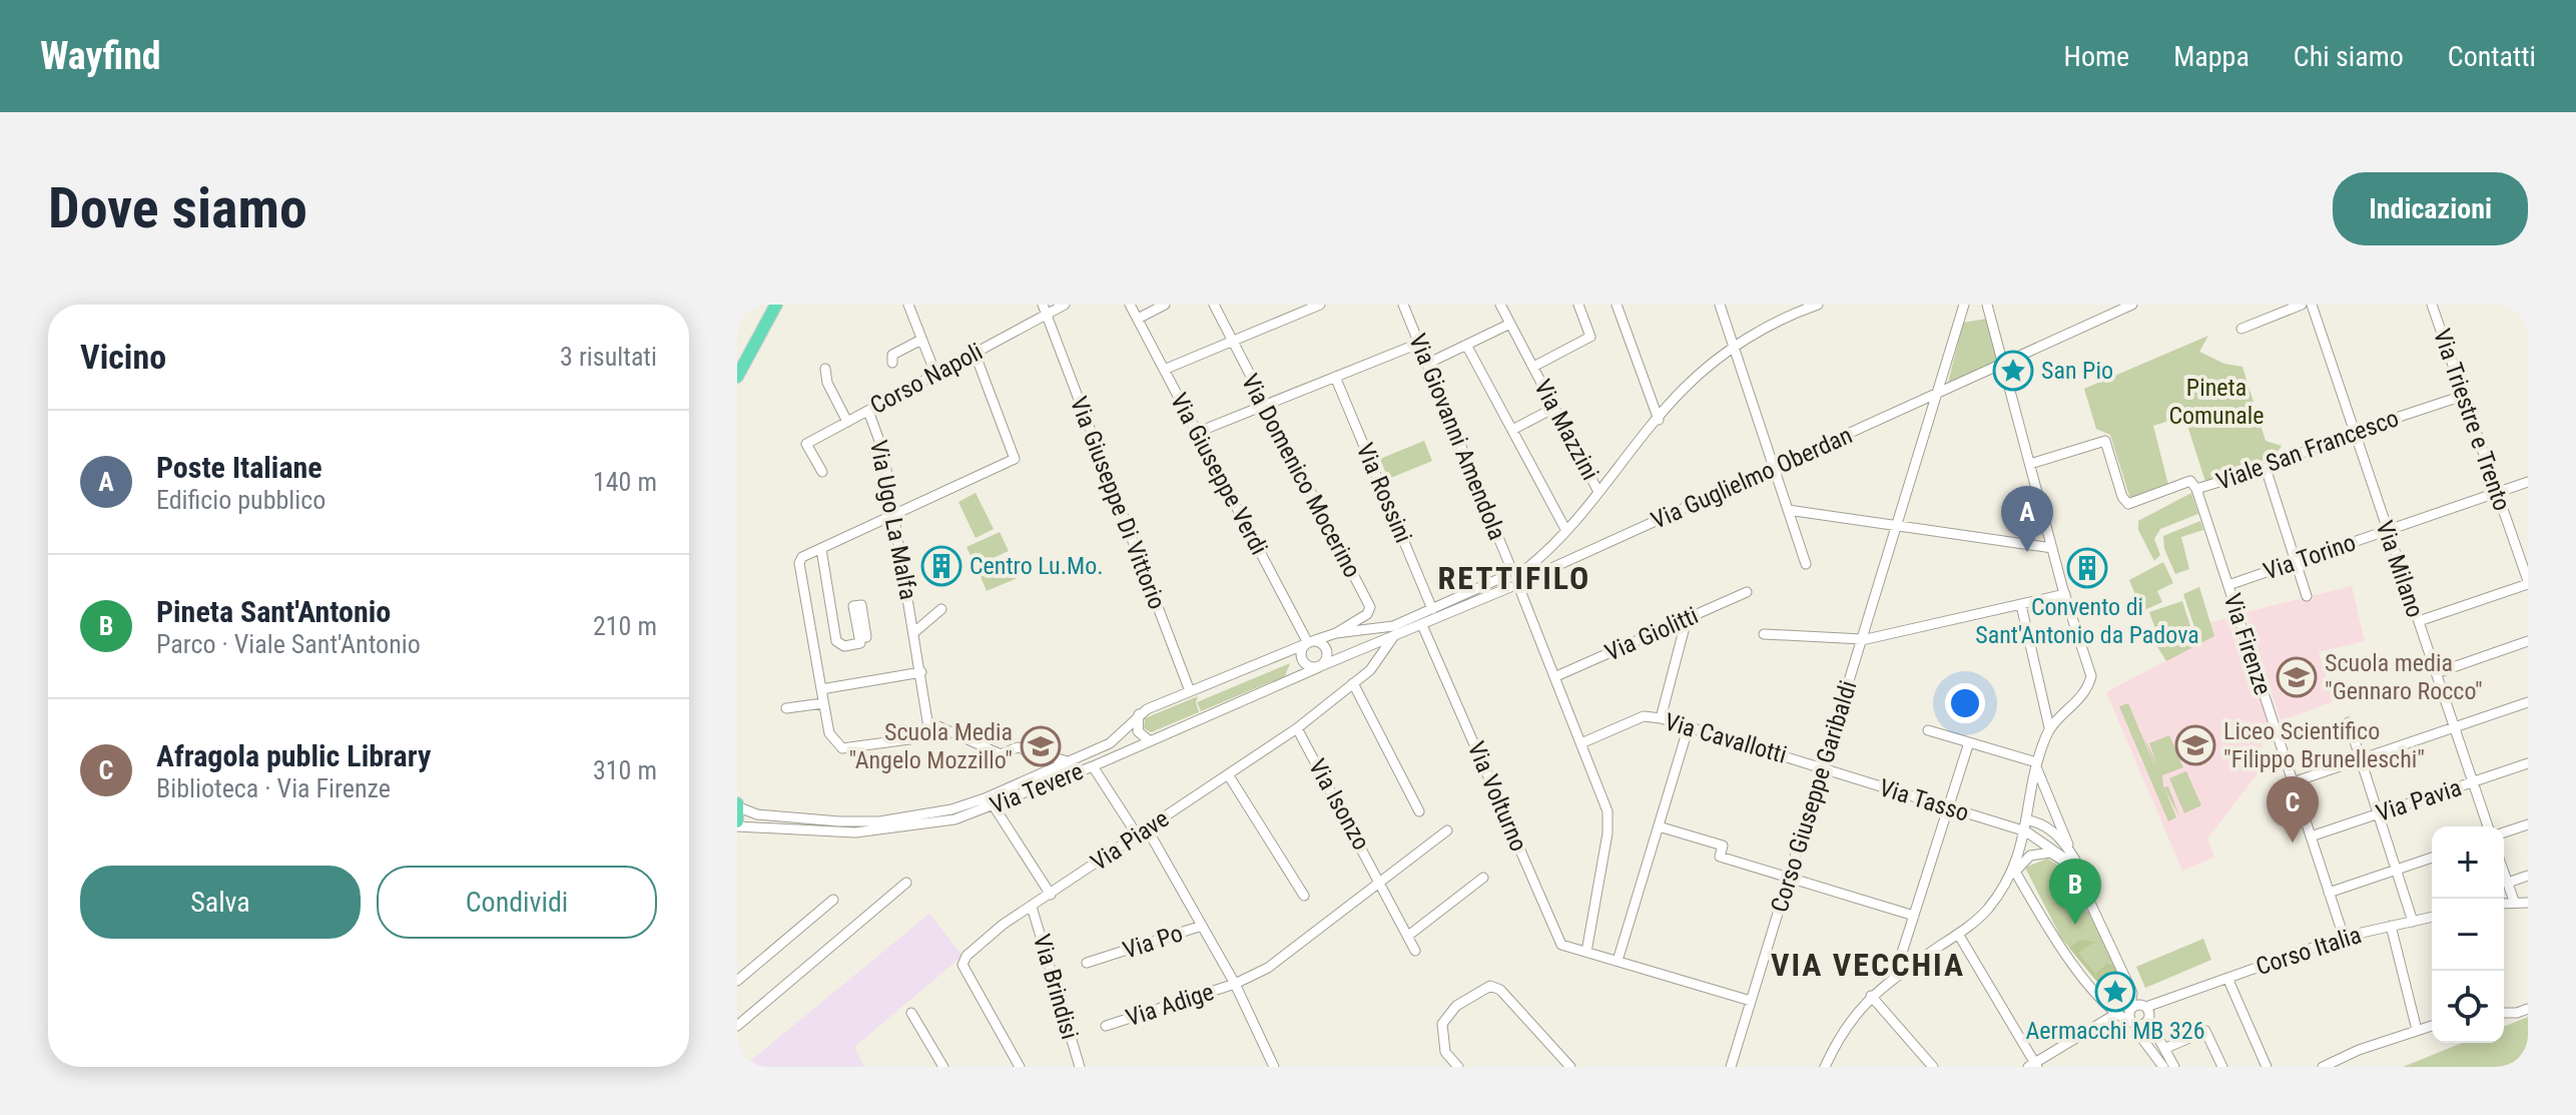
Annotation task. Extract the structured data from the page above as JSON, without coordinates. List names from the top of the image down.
{
  "streets": {
    "street": [
      "Corso Napoli",
      "Via Triestre e Trento",
      "Via Mazzini",
      "Via Giovanni Amendola",
      "Viale San Francesco",
      "Via Giuseppe Verdi",
      "Via Domenico Mocerino",
      "Via Guglielmo Oberdan",
      "Via Rossini",
      "Via Giuseppe Di Vittorio",
      "Via Ugo La Malfa",
      "Via Torino",
      "Via Milano",
      "Via Giolitti",
      "Via Firenze",
      "Via Cavallotti",
      "Via Tevere",
      "Via Volturno",
      "Corso Giuseppe Garibaldi",
      "Via Tasso",
      "Via Pavia",
      "Via Isonzo",
      "Via Piave",
      "Via Po",
      "Corso Italia",
      "Via Brindisi",
      "Via Adige"
    ]
  },
  "crossings": [
    ["Corso Napoli", "Via Giuseppe Di Vittorio"],
    ["Corso Napoli", "Via Ugo La Malfa"],
    ["Via Triestre e Trento", "Viale San Francesco"],
    ["Via Triestre e Trento", "Via Torino"],
    ["Via Giovanni Amendola", "Via Guglielmo Oberdan"],
    ["Via Giovanni Amendola", "Via Tevere"],
    ["Viale San Francesco", "Via Milano"],
    ["Viale San Francesco", "Via Firenze"],
    ["Via Guglielmo Oberdan", "Via Tevere"],
    ["Via Guglielmo Oberdan", "Corso Giuseppe Garibaldi"],
    ["Via Torino", "Via Milano"],
    ["Via Torino", "Via Firenze"],
    ["Via Milano", "Via Pavia"],
    ["Via Firenze", "Via Pavia"],
    ["Via Firenze", "Corso Italia"],
    ["Via Cavallotti", "Corso Giuseppe Garibaldi"],
    ["Via Cavallotti", "Via Tasso"],
    ["Via Tevere", "Via Volturno"],
    ["Via Tevere", "Via Piave"],
    ["Corso Giuseppe Garibaldi", "Via Tasso"],
    ["Via Isonzo", "Via Piave"],
    ["Via Isonzo", "Via Po"],
    ["Via Isonzo", "Via Adige"],
    ["Via Piave", "Via Brindisi"],
    ["Via Po", "Via Adige"]
  ],
  "districts": ["RETTIFILO", "VIA VECCHIA"],
  "parks": ["Pineta Comunale"],
  "places": {
    "place": ["San Pio", "Aermacchi MB 326"],
    "building": ["Centro Lu.Mo.", "Convento di Sant'Antonio da Padova"],
    "school or university": ["Scuola media \"Gennaro Rocco\"", "Liceo Scientifico \"Filippo Brunelleschi\"", "Scuola Media \"Angelo Mozzillo\""]
  },
  "page": {
    "header": "Wayfind",
    "nav": [
      "Home",
      "Mappa",
      "Chi siamo",
      "Contatti"
    ],
    "buttons": [
      "Indicazioni",
      ["Salva", "Condividi"]
    ],
    "title": "Dove siamo",
    "heading": ["Vicino", "3 risultati"],
    "list": [
      {
        "mark": "A",
        "name": "Poste Italiane",
        "note": "Edificio pubblico",
        "value": "140 m"
      },
      {
        "mark": "B",
        "name": "Pineta Sant'Antonio",
        "note": "Parco · Viale Sant'Antonio",
        "value": "210 m"
      },
      {
        "mark": "C",
        "name": "Afragola public Library",
        "note": "Biblioteca · Via Firenze",
        "value": "310 m"
      }
    ],
    "pins": ["A", "C", "B"],
    "map_buttons": ["+", "−"]
  }
}
